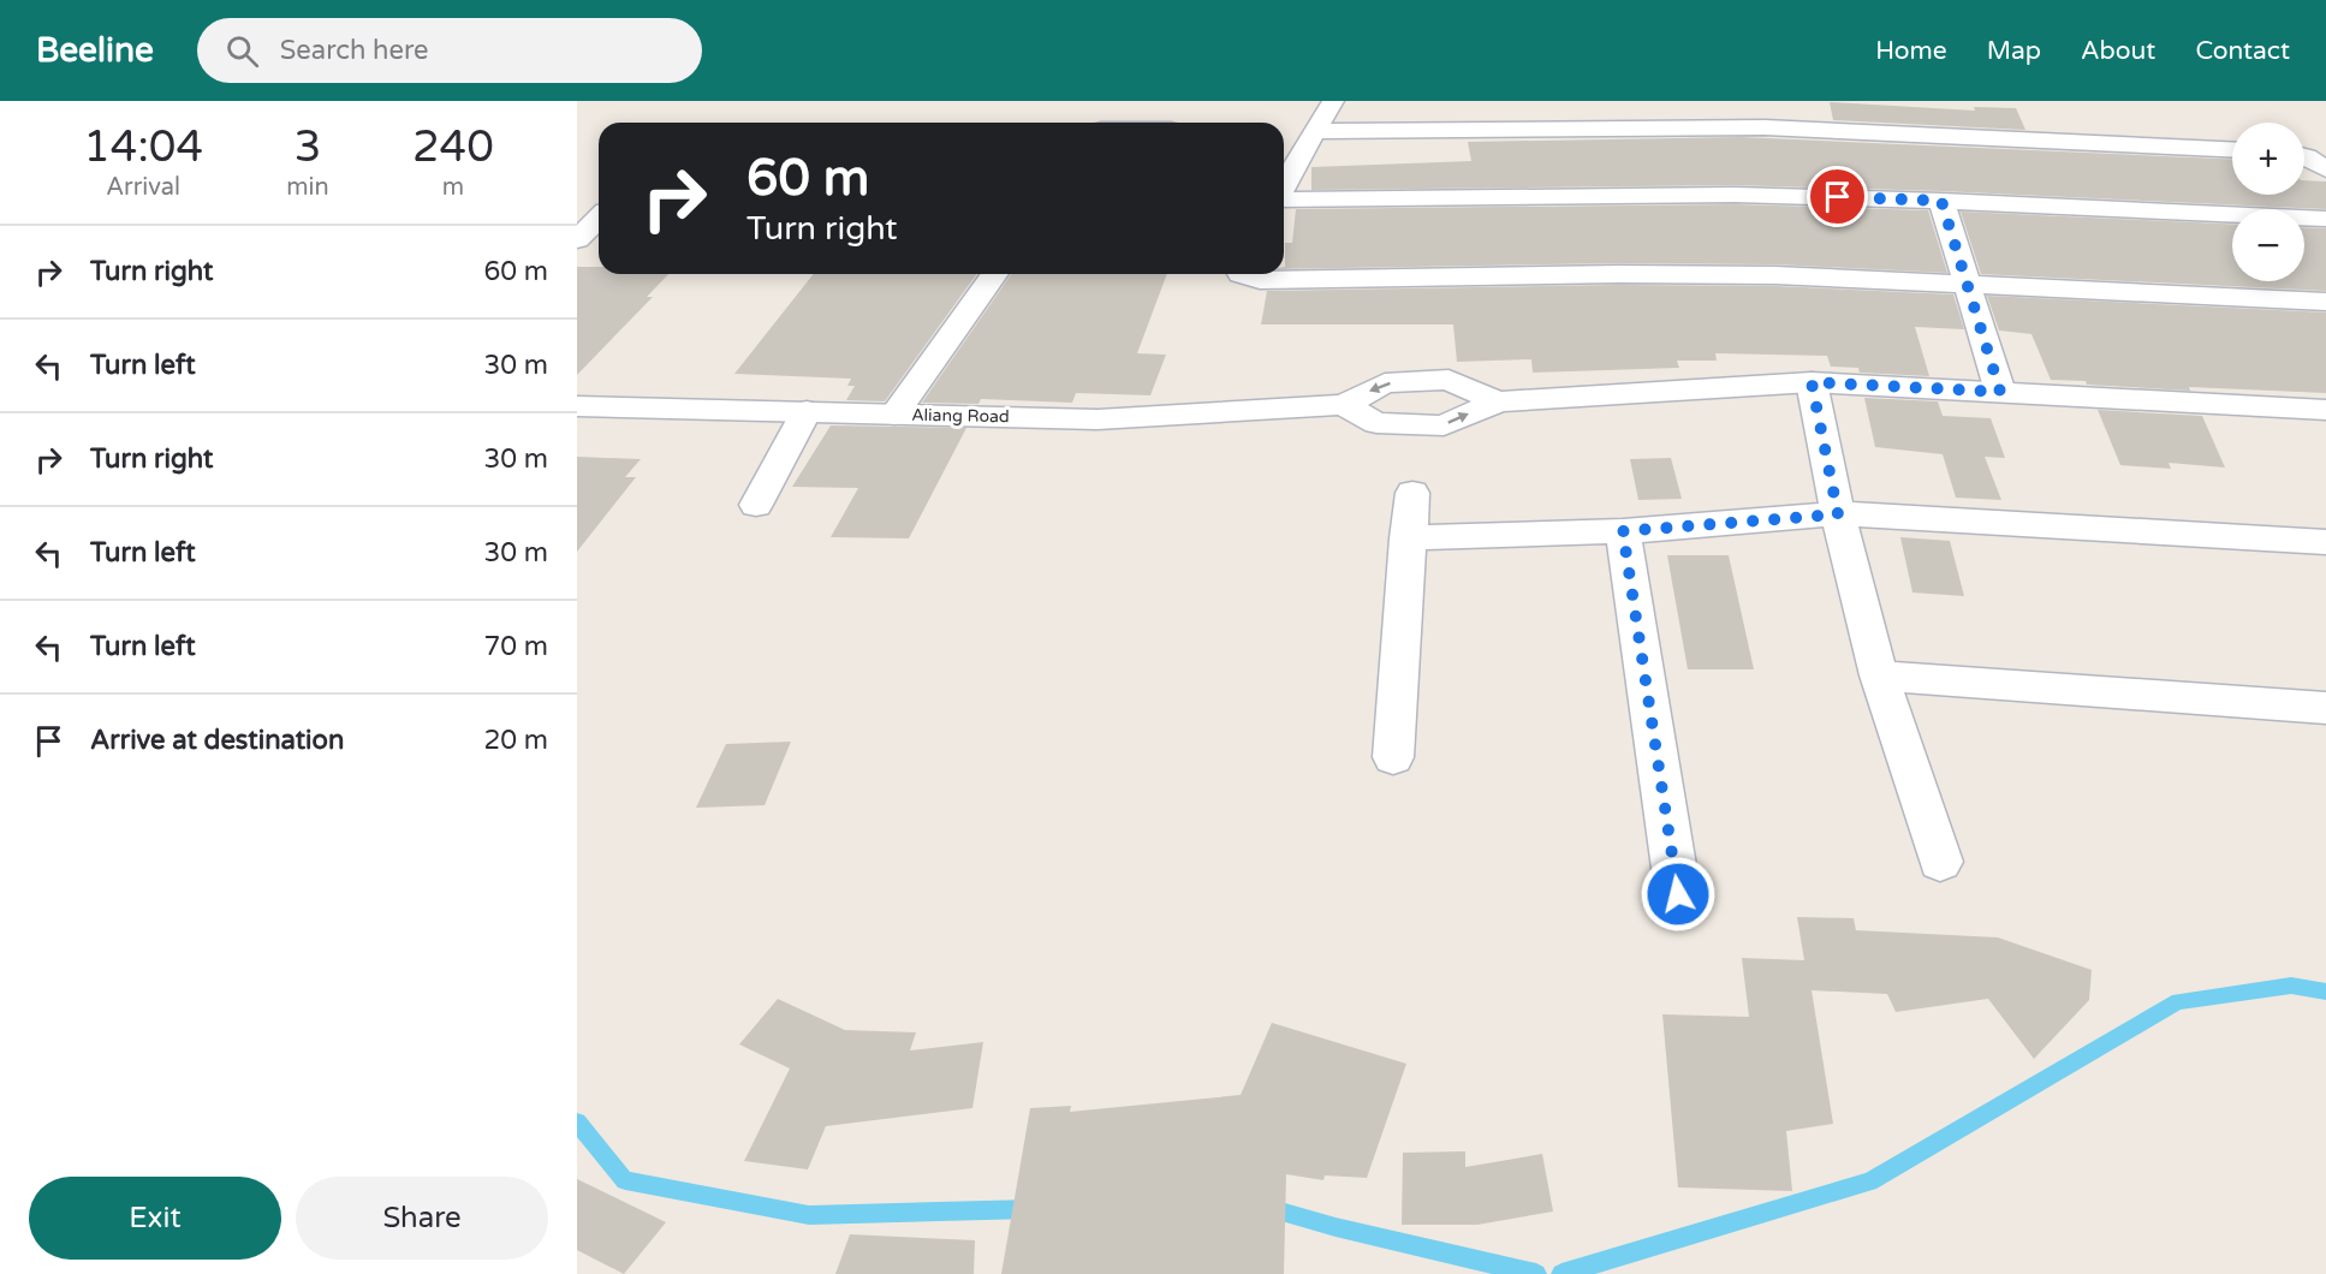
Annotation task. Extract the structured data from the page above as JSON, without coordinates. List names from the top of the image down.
{
  "streets": {
    "street": ["Aliang Road"]
  },
  "page": {
    "header": "Beeline",
    "search": "Search here",
    "nav": [
      "Home",
      "Map",
      "About",
      "Contact"
    ],
    "eta": [
      "14:04",
      "Arrival",
      "3",
      "min",
      "240",
      "m"
    ],
    "map_buttons": ["+", "−"],
    "turn": ["60 m", "Turn right"],
    "list": [
      {
        "name": "Turn right",
        "value": "60 m"
      },
      {
        "name": "Turn left",
        "value": "30 m"
      },
      {
        "name": "Turn right",
        "value": "30 m"
      },
      {
        "name": "Turn left",
        "value": "30 m"
      },
      {
        "name": "Turn left",
        "value": "70 m"
      },
      {
        "name": "Arrive at destination",
        "value": "20 m"
      }
    ],
    "buttons": ["Exit", "Share"]
  }
}
